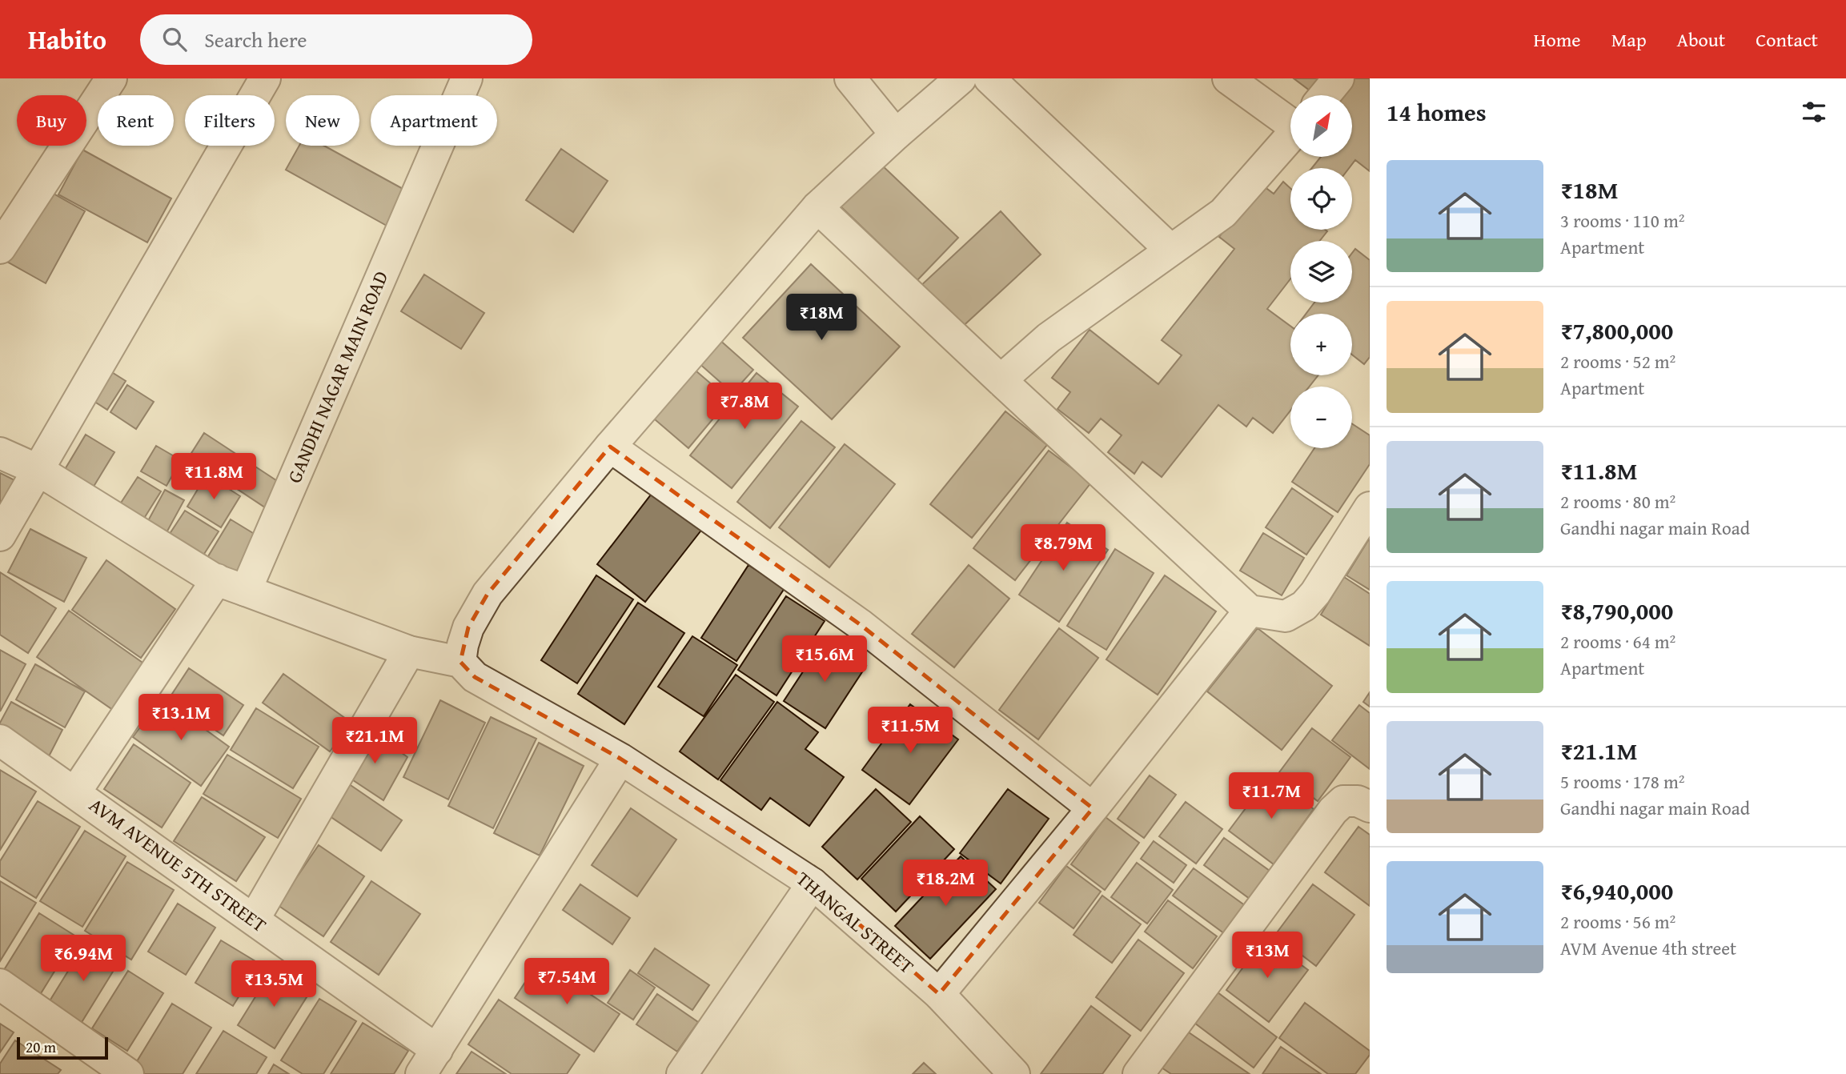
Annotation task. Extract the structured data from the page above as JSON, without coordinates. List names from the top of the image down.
{
  "streets": {
    "street": ["GANDHI NAGAR MAIN ROAD", "AVM AVENUE 5TH STREET", "THANGAL STREET"]
  },
  "scale_bar": "20 m",
  "north": "top right",
  "page": {
    "header": "Habito",
    "search": "Search here",
    "nav": [
      "Home",
      "Map",
      "About",
      "Contact"
    ],
    "heading": "14 homes",
    "map_buttons": ["+", "−"],
    "chip": [
      "Buy",
      "Rent",
      "Filters",
      "New",
      "Apartment"
    ],
    "list": [
      {
        "name": "₹18M",
        "note": "3 rooms · 110 m² · Apartment"
      },
      {
        "name": "₹7,800,000",
        "note": "2 rooms · 52 m² · Apartment"
      },
      {
        "name": "₹11.8M",
        "note": "2 rooms · 80 m² · Gandhi nagar main Road"
      },
      {
        "name": "₹8,790,000",
        "note": "2 rooms · 64 m² · Apartment"
      },
      {
        "name": "₹21.1M",
        "note": "5 rooms · 178 m² · Gandhi nagar main Road"
      },
      {
        "name": "₹6,940,000",
        "note": "2 rooms · 56 m² · AVM Avenue 4th street"
      }
    ],
    "price": [
      "₹18M",
      "₹7.8M",
      "₹11.8M",
      "₹8.79M",
      "₹15.6M",
      "₹13.1M",
      "₹11.5M",
      "₹21.1M",
      "₹11.7M",
      "₹18.2M",
      "₹13M",
      "₹6.94M",
      "₹7.54M",
      "₹13.5M"
    ],
    "scale": "20 m"
  }
}
